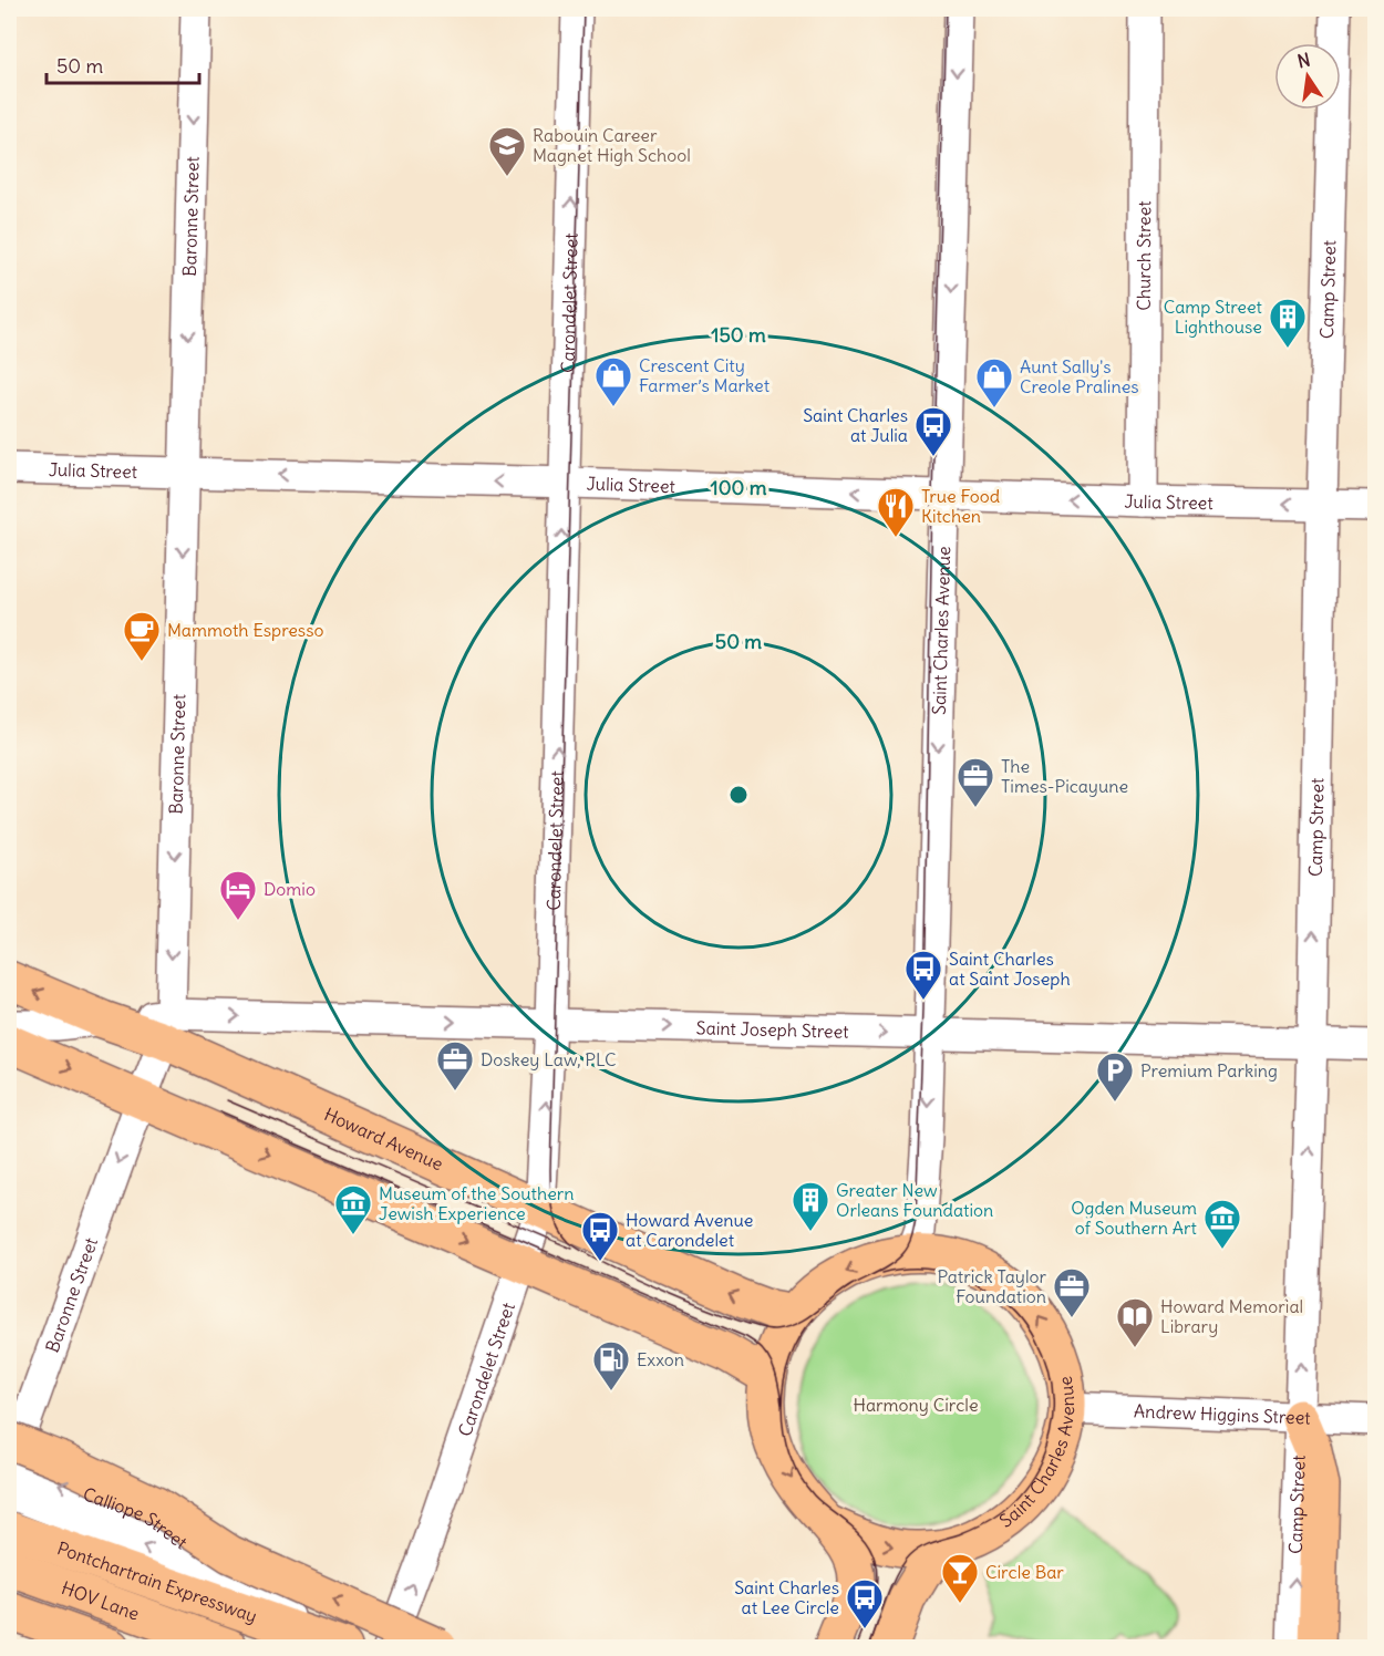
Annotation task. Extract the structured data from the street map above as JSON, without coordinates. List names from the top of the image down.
{
  "streets": {
    "main road": [
      "Saint Charles Avenue",
      "Howard Avenue",
      "Pontchartrain Expressway",
      "HOV Lane"
    ],
    "street": [
      "Baronne Street",
      "Church Street",
      "Camp Street",
      "Carondelet Street",
      "Julia Street",
      "Saint Joseph Street",
      "Andrew Higgins Street",
      "Calliope Street"
    ]
  },
  "crossings": [
    ["Baronne Street", "Julia Street"],
    ["Baronne Street", "Saint Joseph Street"],
    ["Baronne Street", "Howard Avenue"],
    ["Baronne Street", "Calliope Street"],
    ["Church Street", "Julia Street"],
    ["Camp Street", "Julia Street"],
    ["Camp Street", "Saint Joseph Street"],
    ["Camp Street", "Andrew Higgins Street"],
    ["Carondelet Street", "Julia Street"],
    ["Carondelet Street", "Saint Joseph Street"],
    ["Carondelet Street", "Howard Avenue"],
    ["Julia Street", "Saint Charles Avenue"],
    ["Saint Charles Avenue", "Saint Joseph Street"],
    ["Saint Charles Avenue", "Howard Avenue"],
    ["Saint Charles Avenue", "Andrew Higgins Street"],
    ["Saint Joseph Street", "Howard Avenue"],
    ["Calliope Street", "Pontchartrain Expressway"]
  ],
  "one_way": [
    "Baronne Street",
    "Camp Street",
    "Carondelet Street",
    "Julia Street",
    "Saint Joseph Street",
    "Calliope Street"
  ],
  "parks": ["Harmony Circle"],
  "places": {
    "school or university": ["Rabouin Career Magnet High School"],
    "building": ["Camp Street Lighthouse", "Greater New Orleans Foundation"],
    "shop": ["Crescent City Farmer’s Market", "Aunt Sally's Creole Pralines"],
    "bus stop": [
      "Saint Charles at Julia",
      "Saint Charles at Saint Joseph",
      "Howard Avenue at Carondelet",
      "Saint Charles at Lee Circle"
    ],
    "restaurant": ["True Food Kitchen"],
    "cafe": ["Mammoth Espresso"],
    "office": ["The Times-Picayune", "Doskey Law, PLC", "Patrick Taylor Foundation"],
    "hotel": ["Domio"],
    "parking": ["Premium Parking"],
    "museum": ["Museum of the Southern Jewish Experience", "Ogden Museum of Southern Art"],
    "library": ["Howard Memorial Library"],
    "fuel station": ["Exxon"],
    "bar": ["Circle Bar"]
  },
  "scale_bar": "50 m",
  "north": "top",
  "rings": ["150 m", "100 m", "50 m"]
}
